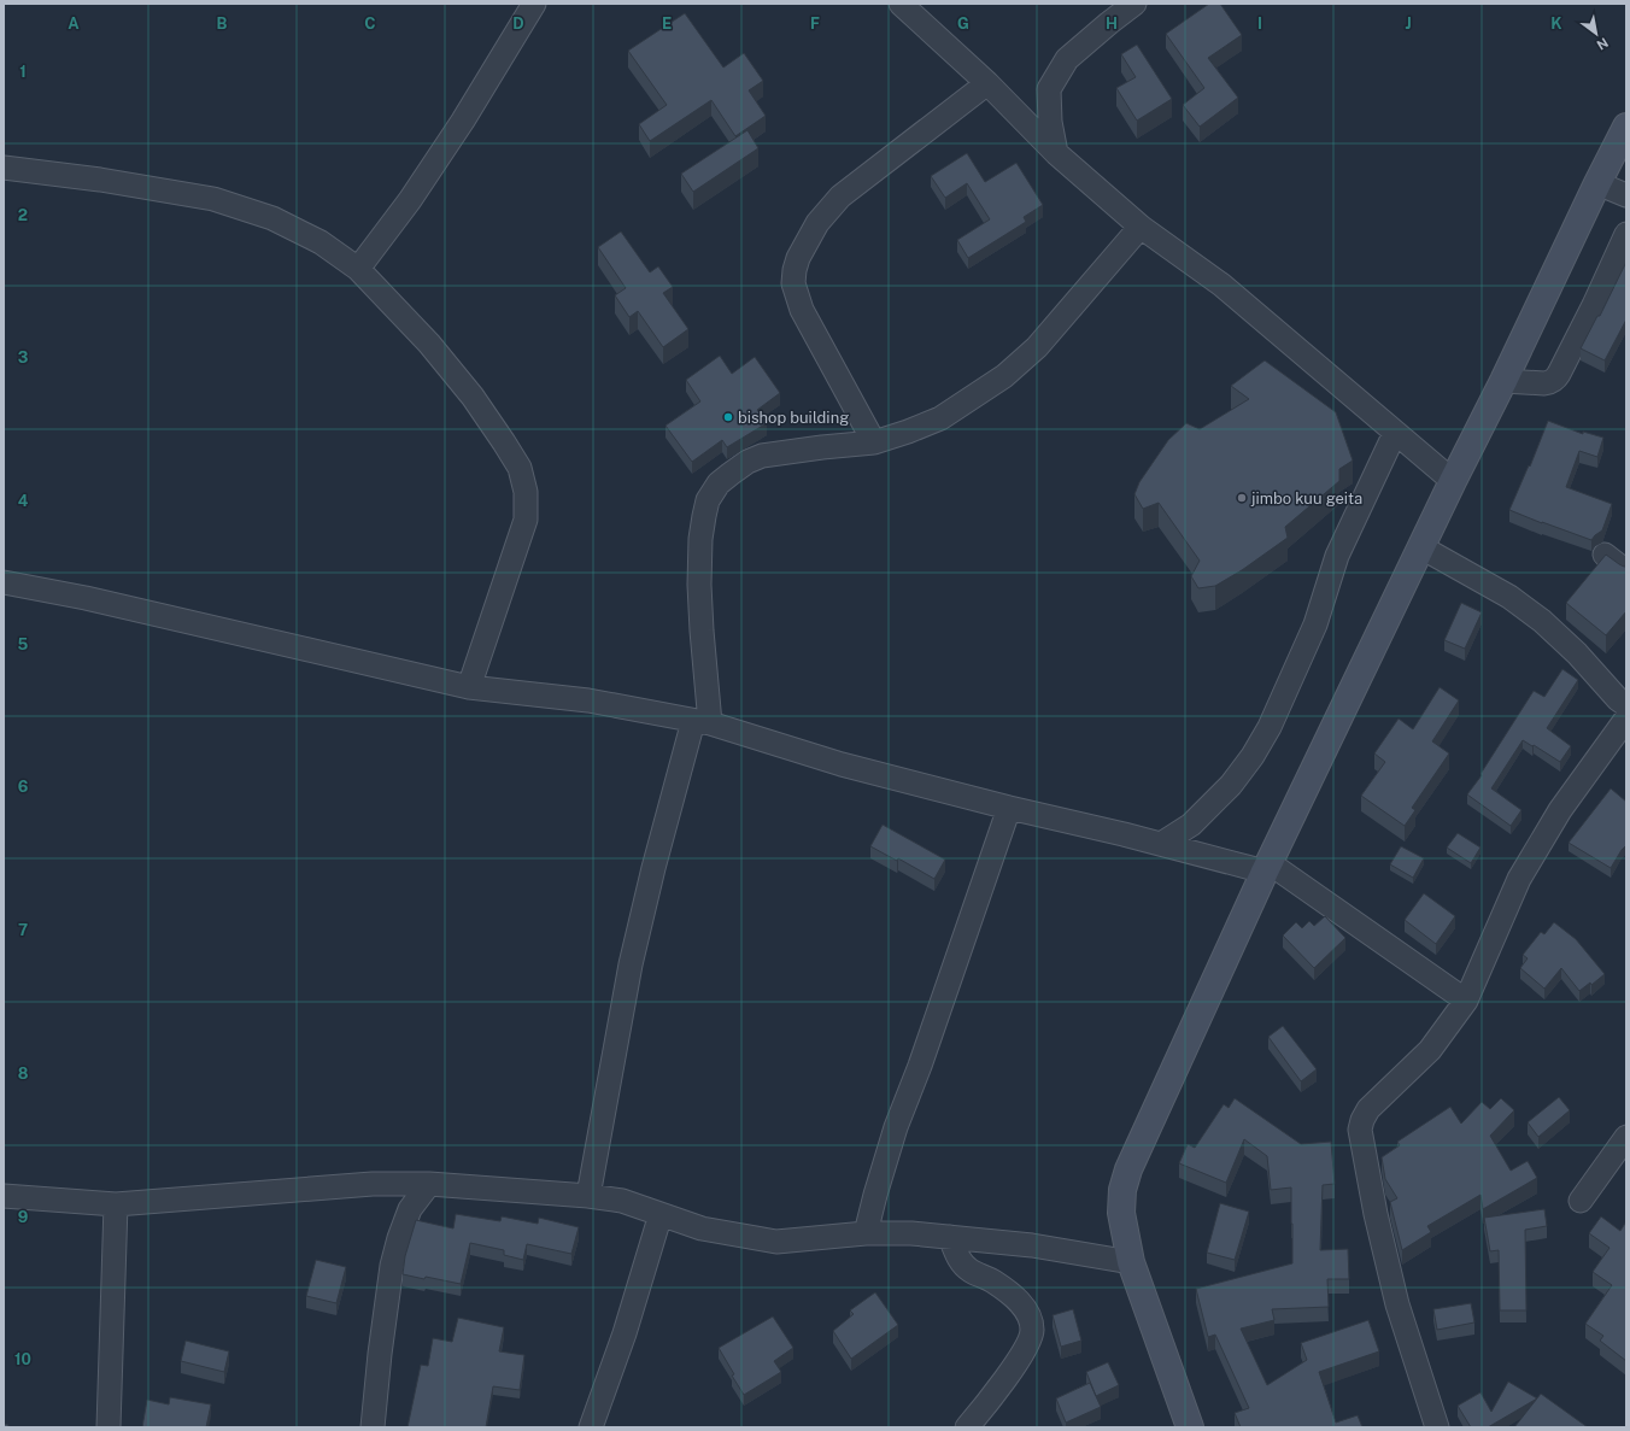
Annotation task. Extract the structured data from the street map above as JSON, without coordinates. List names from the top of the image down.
{
  "places": ["bishop building", "jimbo kuu geita"],
  "north": "bottom right",
  "grid": {
    "columns": [
      "A",
      "B",
      "C",
      "D",
      "E",
      "F",
      "G",
      "H",
      "I",
      "J",
      "K"
    ],
    "rows": [
      "1",
      "2",
      "3",
      "4",
      "5",
      "6",
      "7",
      "8",
      "9",
      "10"
    ]
  }
}
